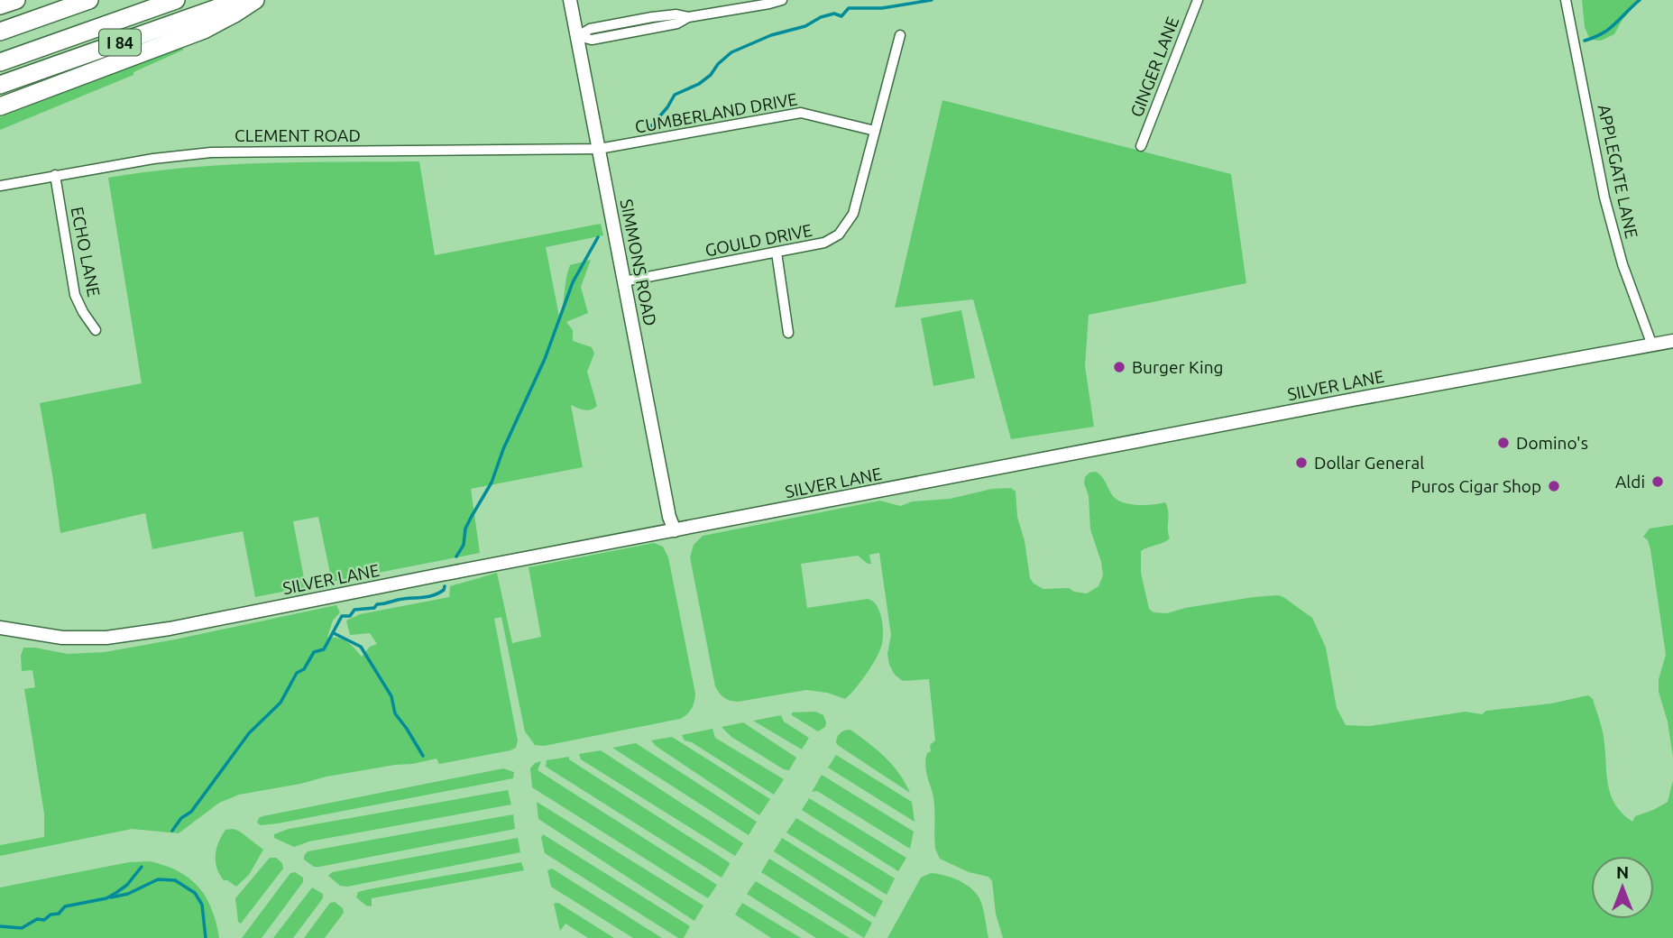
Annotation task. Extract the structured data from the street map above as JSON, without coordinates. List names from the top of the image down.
{
  "streets": {
    "highway": ["I 84"],
    "main road": ["SIMMONS ROAD", "SILVER LANE"],
    "street": [
      "GINGER LANE",
      "CUMBERLAND DRIVE",
      "CLEMENT ROAD",
      "APPLEGATE LANE",
      "GOULD DRIVE",
      "ECHO LANE"
    ]
  },
  "crossings": [
    ["CUMBERLAND DRIVE", "CLEMENT ROAD"],
    ["CUMBERLAND DRIVE", "GOULD DRIVE"],
    ["CUMBERLAND DRIVE", "SIMMONS ROAD"],
    ["CLEMENT ROAD", "ECHO LANE"],
    ["CLEMENT ROAD", "SIMMONS ROAD"],
    ["APPLEGATE LANE", "SILVER LANE"],
    ["GOULD DRIVE", "SIMMONS ROAD"],
    ["SIMMONS ROAD", "SILVER LANE"]
  ],
  "places": [
    "Burger King",
    "Domino's",
    "Dollar General",
    "Aldi",
    "Puros Cigar Shop"
  ],
  "north": "top"
}
